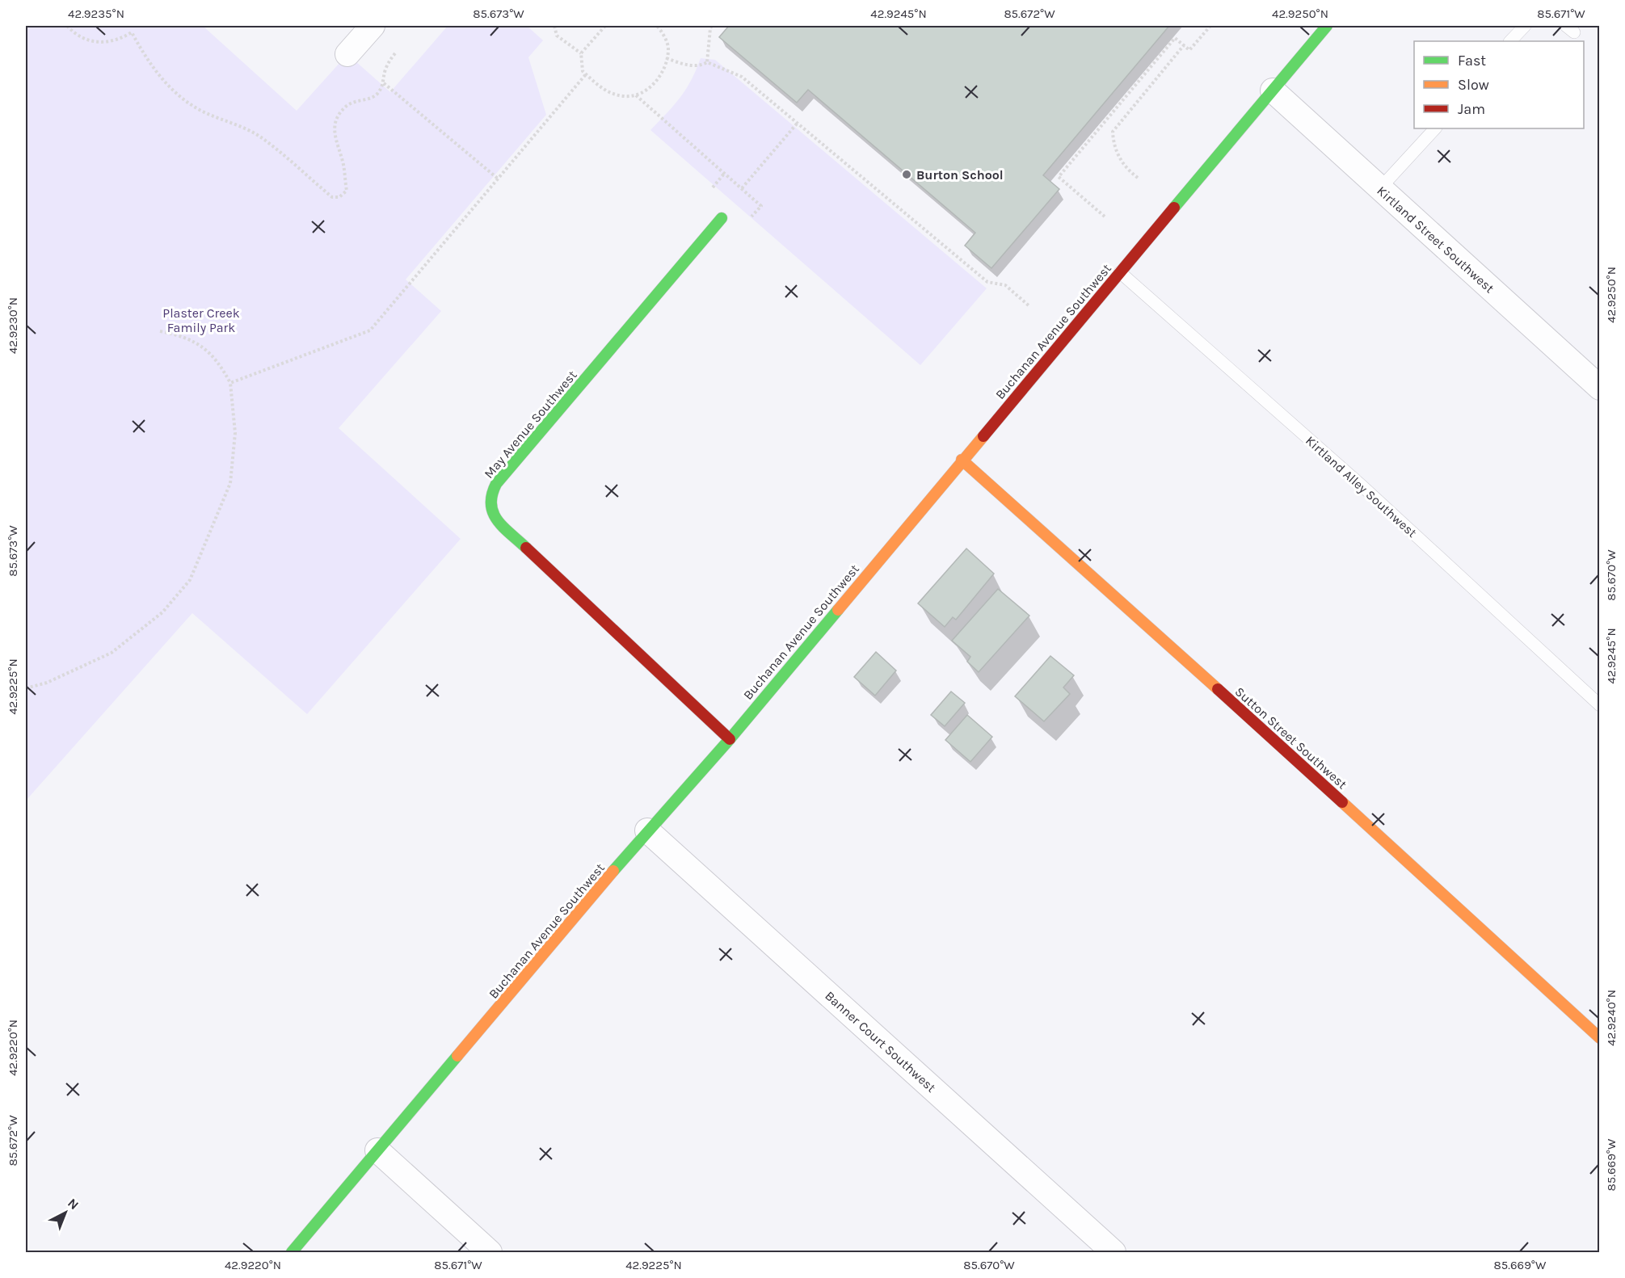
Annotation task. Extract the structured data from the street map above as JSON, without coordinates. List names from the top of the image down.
{
  "streets": {
    "street": [
      "Kirtland Street Southwest",
      "Buchanan Avenue Southwest",
      "May Avenue Southwest",
      "Sutton Street Southwest",
      "Banner Court Southwest"
    ],
    "lane": ["Kirtland Alley Southwest"]
  },
  "crossings": [
    ["Kirtland Street Southwest", "Buchanan Avenue Southwest"],
    ["Buchanan Avenue Southwest", "May Avenue Southwest"],
    ["Buchanan Avenue Southwest", "Kirtland Alley Southwest"],
    ["Buchanan Avenue Southwest", "Sutton Street Southwest"],
    ["Buchanan Avenue Southwest", "Banner Court Southwest"]
  ],
  "parks": ["Plaster Creek Family Park"],
  "places": ["Burton School"],
  "legend": ["Fast", "Slow", "Jam"],
  "north": "top right",
  "coordinates": [
    "42.9235°N",
    "85.673°W",
    "42.9245°N",
    "85.672°W",
    "42.9250°N",
    "85.671°W",
    "42.9230°N",
    "85.670°W",
    "42.9225°N",
    "42.9240°N",
    "42.9220°N",
    "85.669°W"
  ]
}
